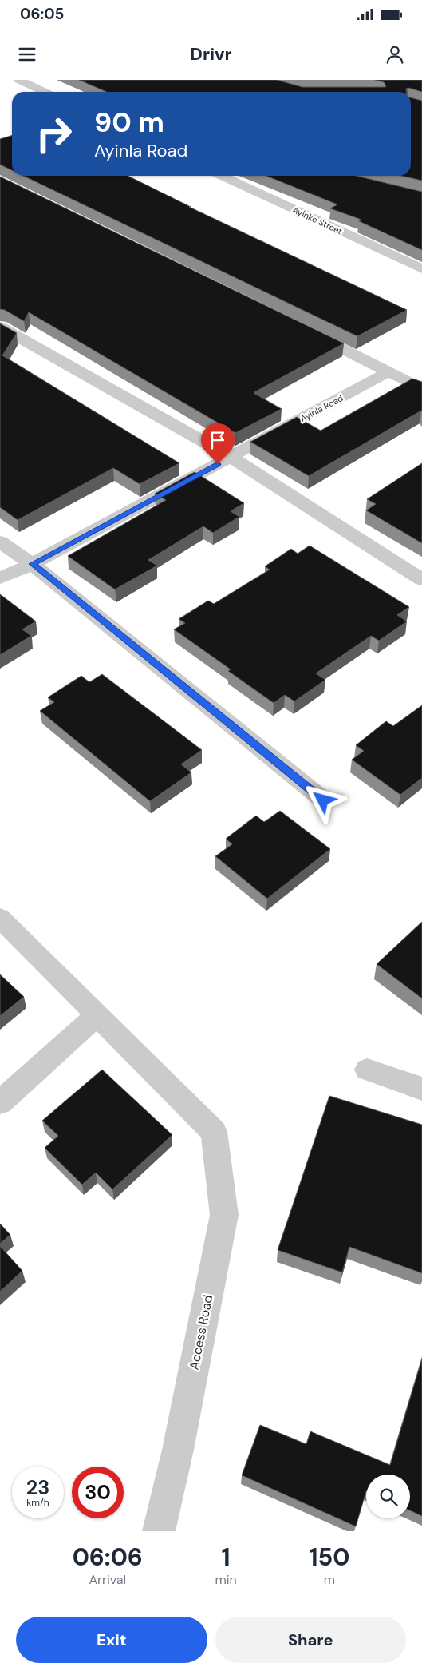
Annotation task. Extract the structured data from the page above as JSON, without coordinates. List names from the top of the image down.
{
  "streets": {
    "street": ["Ayinke Street", "Ayinla Road", "Access Road"]
  },
  "page": {
    "status": "06:05",
    "header": "Drivr",
    "turn": ["90 m", "Ayinla Road"],
    "speed": "23 km/h",
    "limit": "30",
    "eta": [
      "06:06",
      "Arrival",
      "1",
      "min",
      "150",
      "m"
    ],
    "buttons": ["Exit", "Share"]
  }
}
